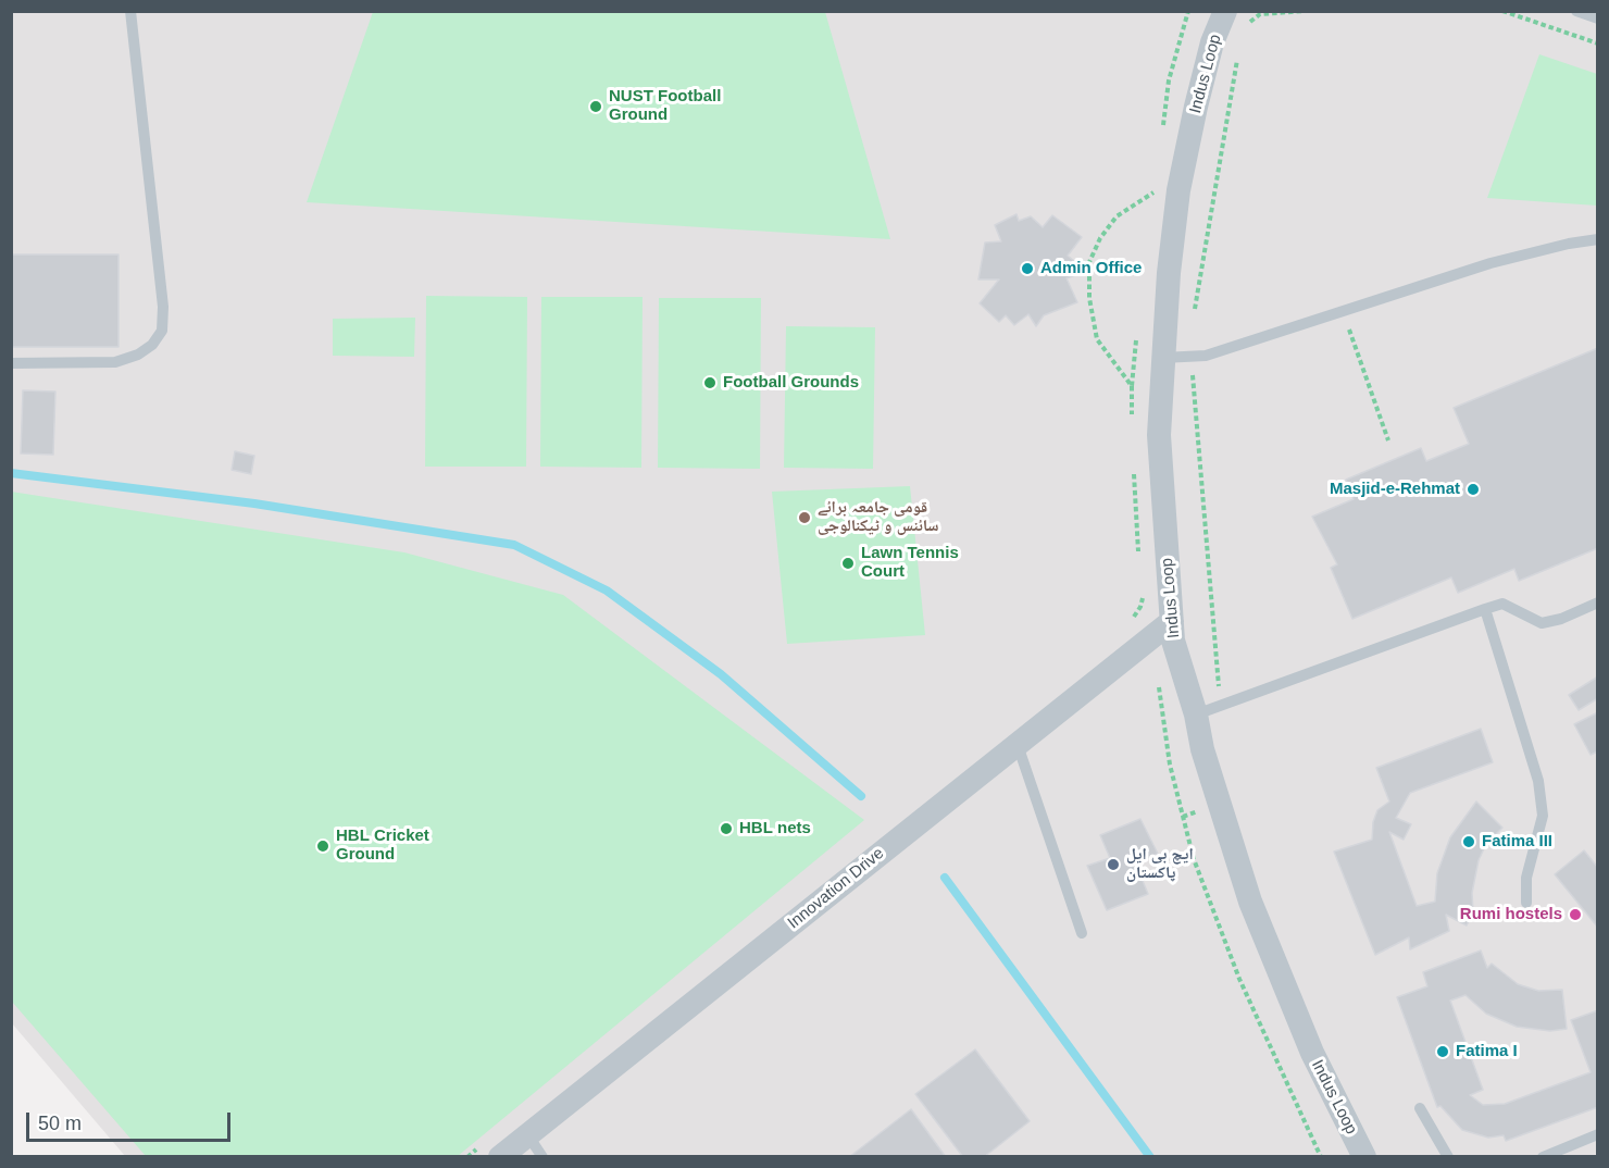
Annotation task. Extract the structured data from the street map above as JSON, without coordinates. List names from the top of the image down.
{
  "streets": {
    "street": ["Indus Loop", "Innovation Drive"]
  },
  "crossings": [
    ["Indus Loop", "Innovation Drive"]
  ],
  "places": [
    "NUST Football Ground",
    "Admin Office",
    "Football Grounds",
    "Masjid-e-Rehmat",
    "قومی جامعہ برائے سائنس و ٹیکنالوجی",
    "Lawn Tennis Court",
    "HBL nets",
    "Fatima III",
    "HBL Cricket Ground",
    "ایچ بی ایل پاکستان",
    "Rumi hostels",
    "Fatima I"
  ],
  "scale_bar": "50 m"
}
